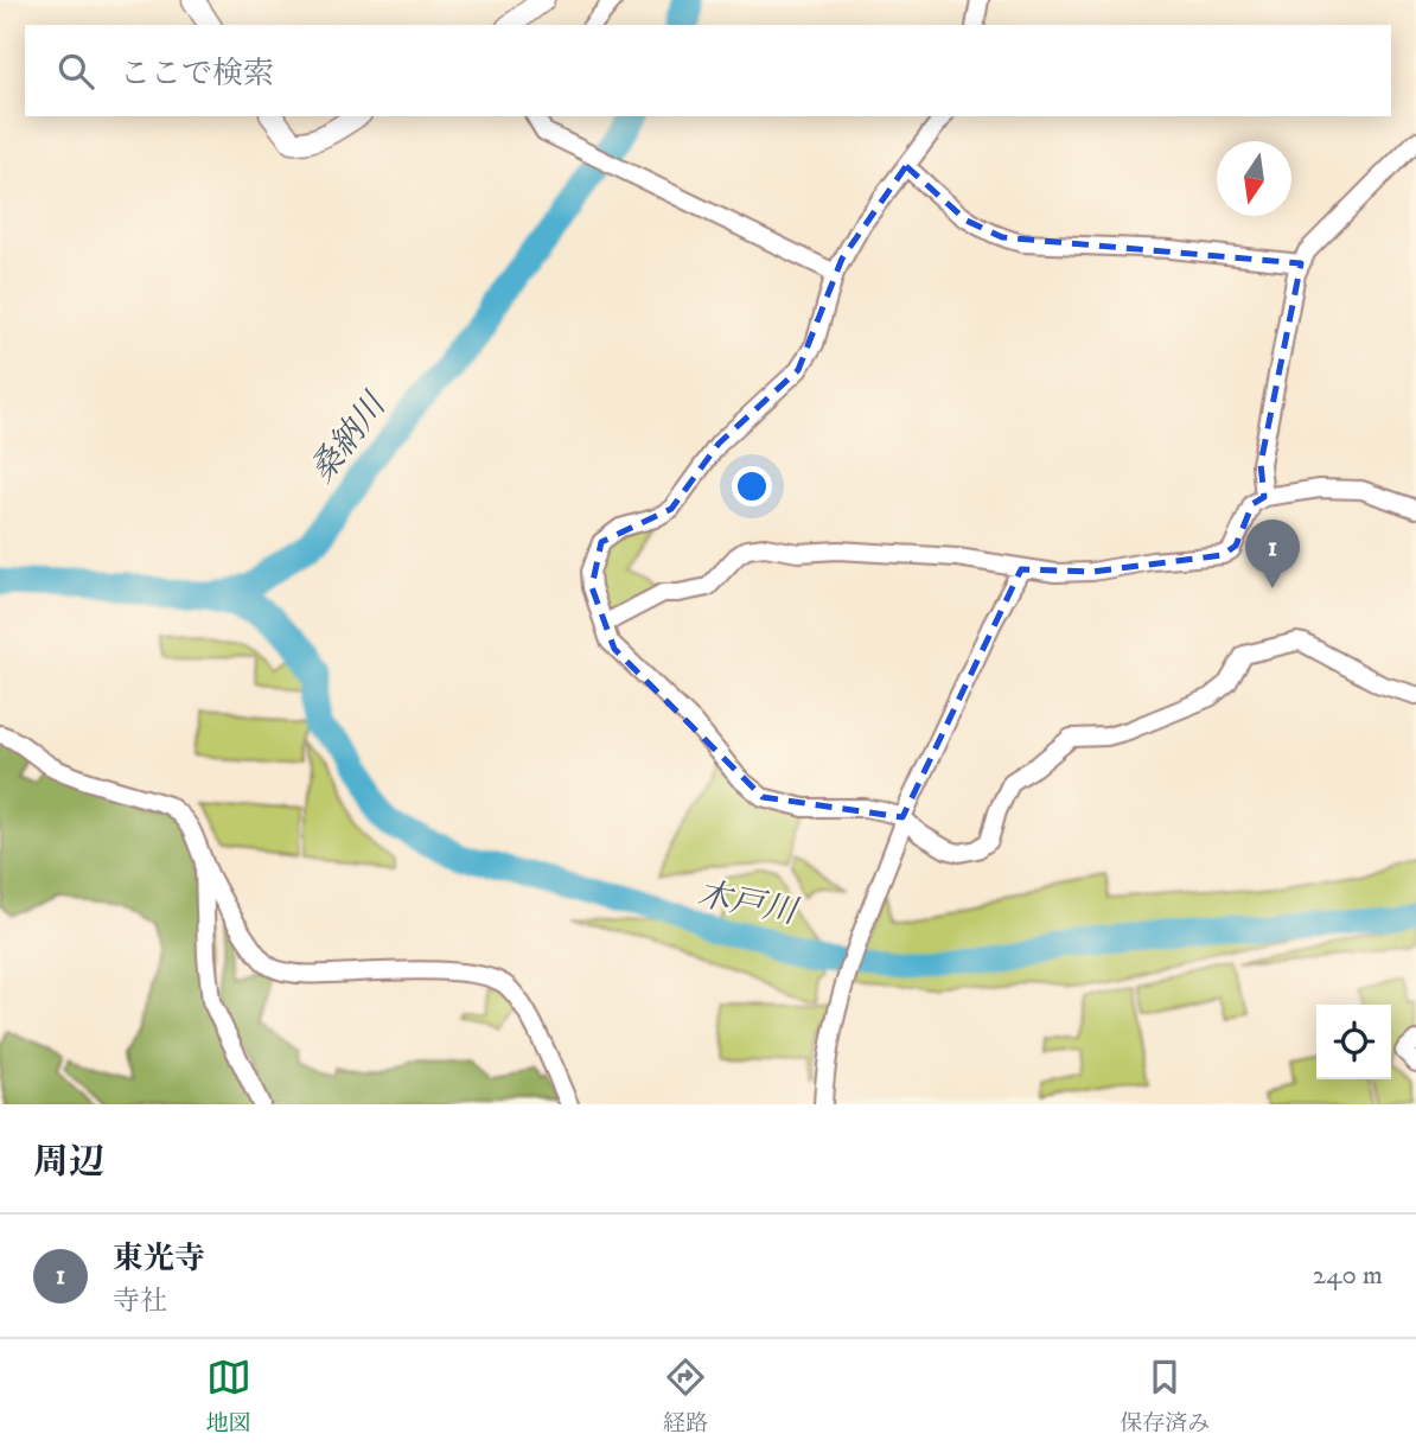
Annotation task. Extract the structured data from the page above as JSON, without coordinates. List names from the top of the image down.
{
  "water": ["桑納川", "木戸川"],
  "north": "bottom",
  "page": {
    "search": "ここで検索",
    "pins": "1",
    "heading": "周辺",
    "list": [
      {
        "mark": "1",
        "name": "東光寺",
        "note": "寺社",
        "value": "240 m"
      }
    ],
    "nav": ["地図", "経路", "保存済み"]
  }
}
